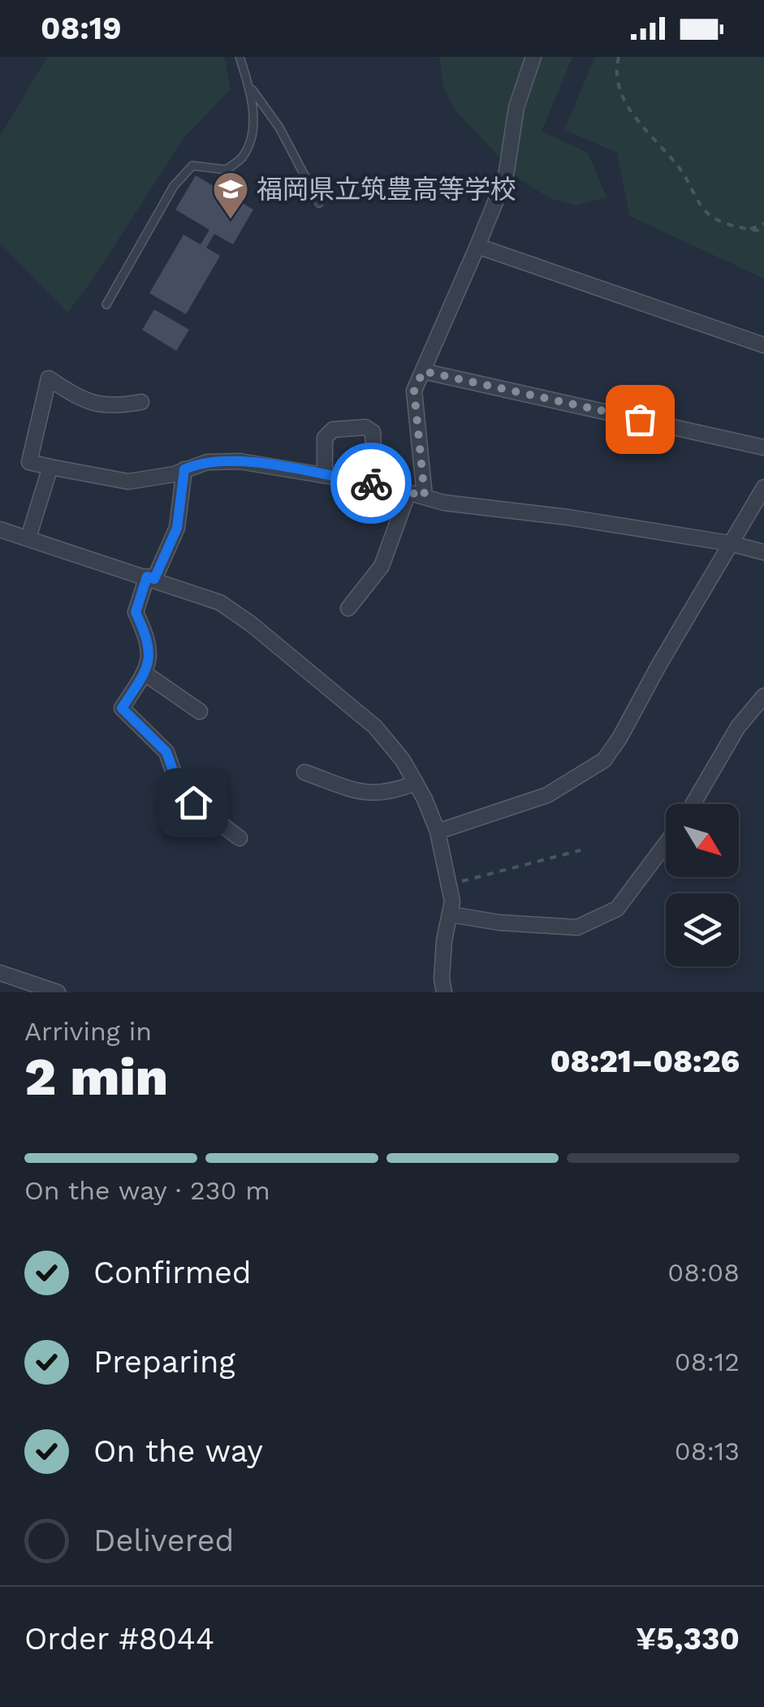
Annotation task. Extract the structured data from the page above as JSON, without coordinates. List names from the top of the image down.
{
  "places": {
    "school or university": ["福岡県立筑豊高等学校"]
  },
  "north": "bottom right",
  "page": {
    "status": "08:19",
    "heading": ["2 min", "Arriving in", "08:21–08:26"],
    "panel": ["Order #8044", "¥5,330"],
    "bar": "On the way · 230 m",
    "list": [
      ["Confirmed", "08:08"],
      ["Preparing", "08:12"],
      ["On the way", "08:13"],
      "Delivered"
    ]
  }
}
